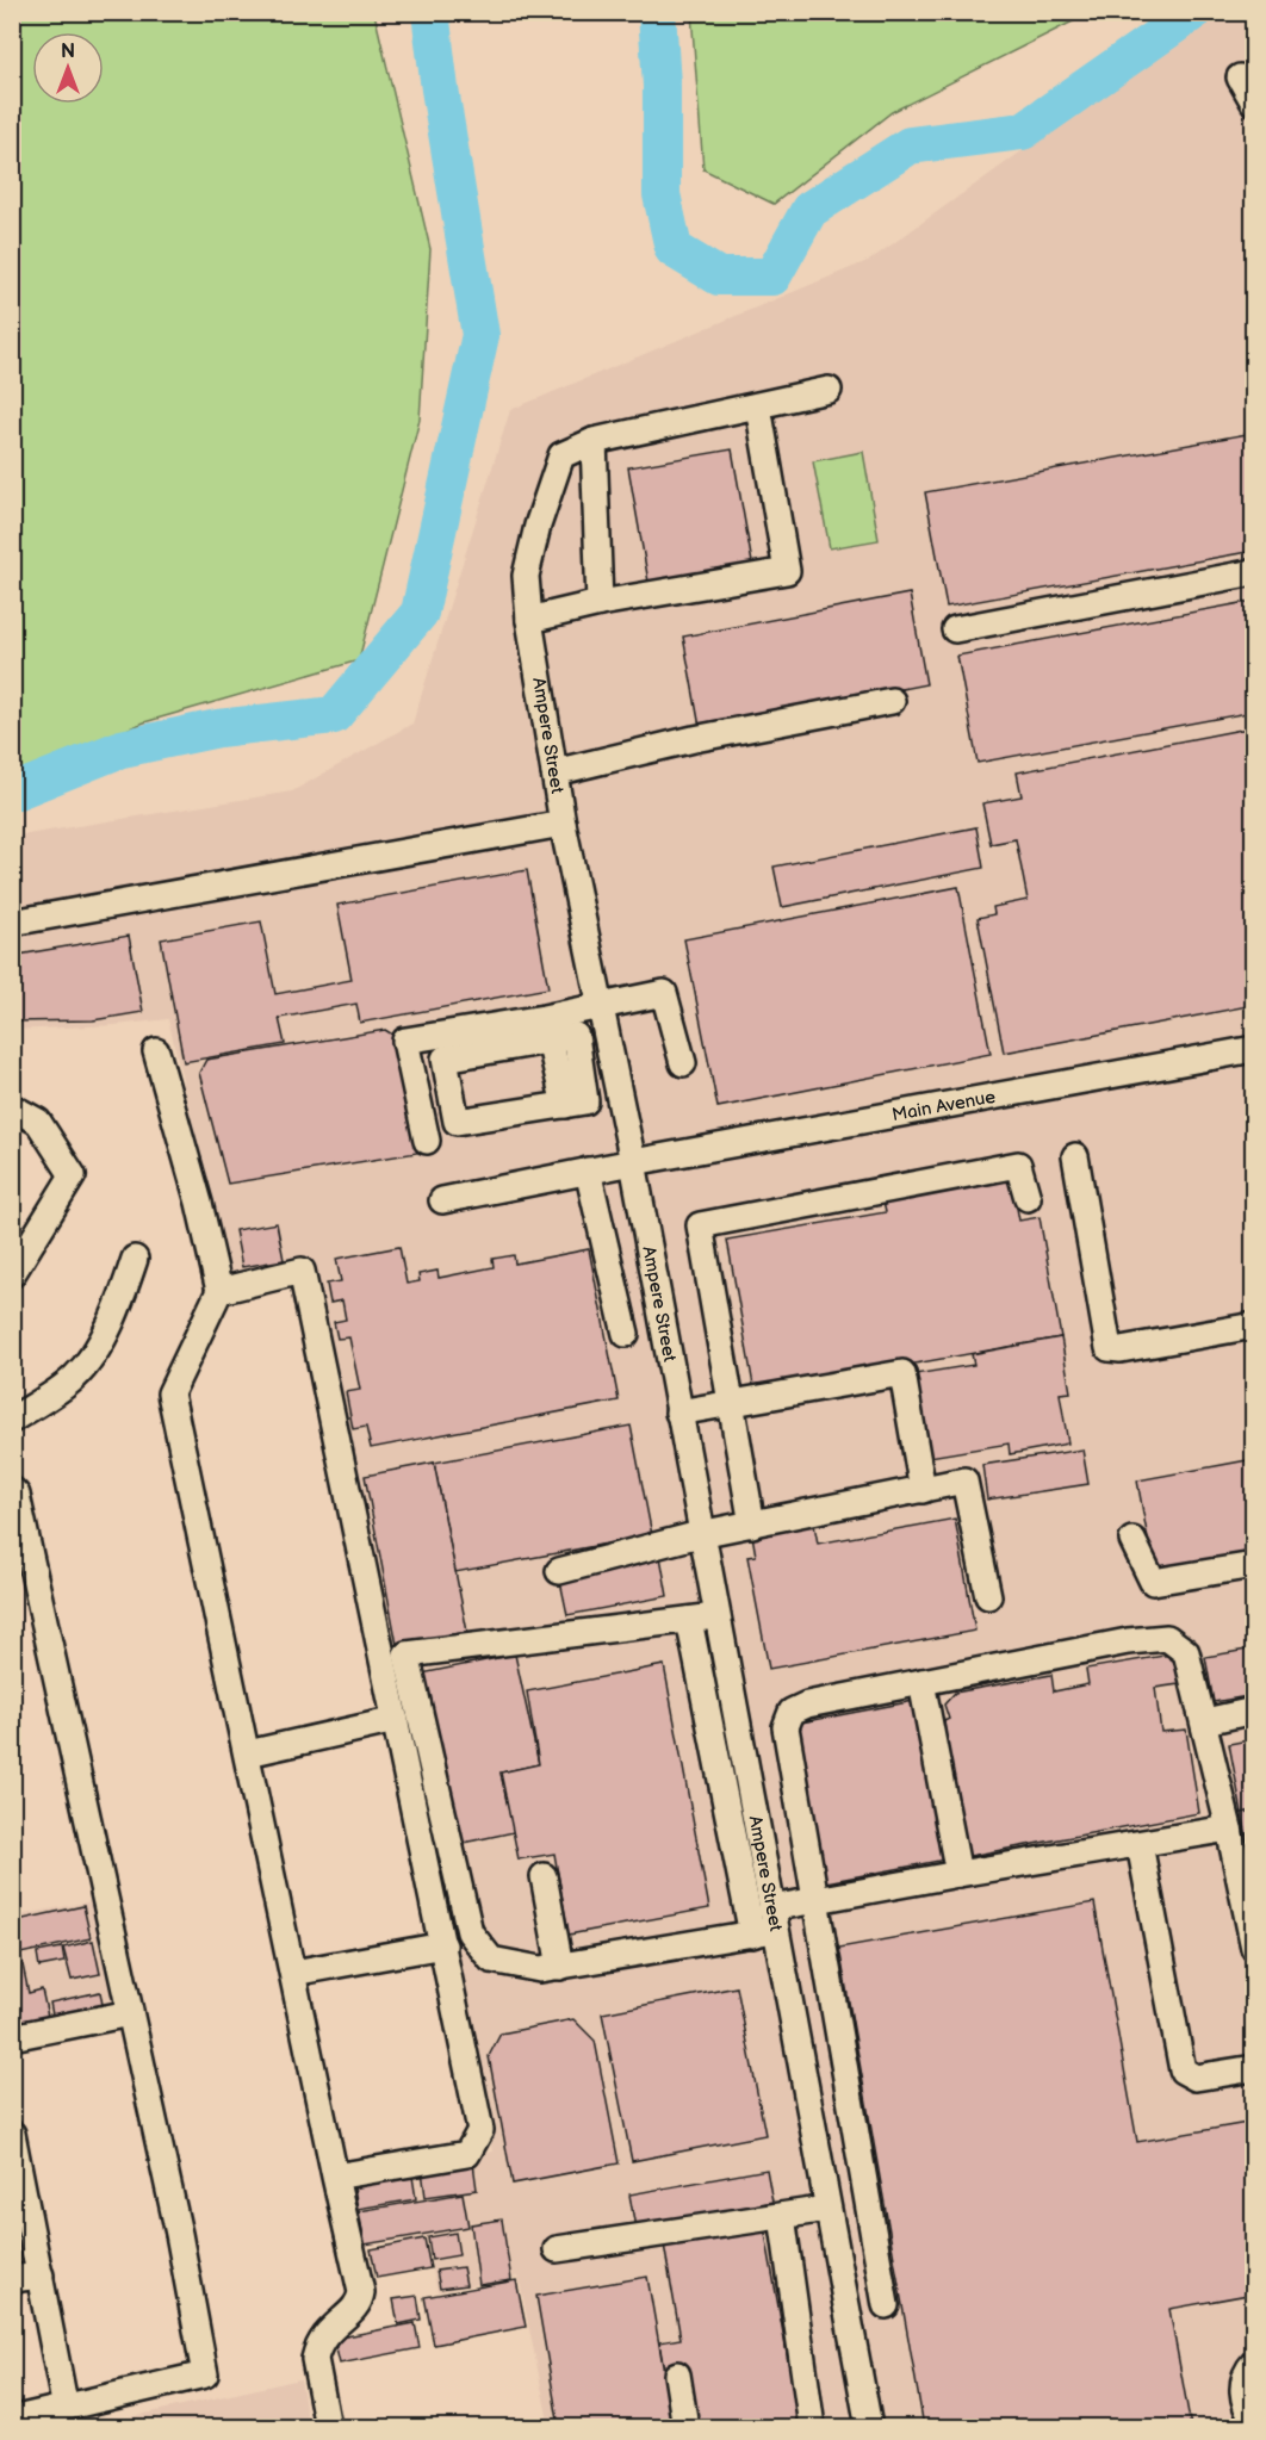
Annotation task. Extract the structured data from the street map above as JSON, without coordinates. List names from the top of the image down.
{
  "streets": {
    "street": ["Ampere Street", "Main Avenue"]
  },
  "crossings": [
    ["Ampere Street", "Main Avenue"]
  ],
  "north": "top"
}
